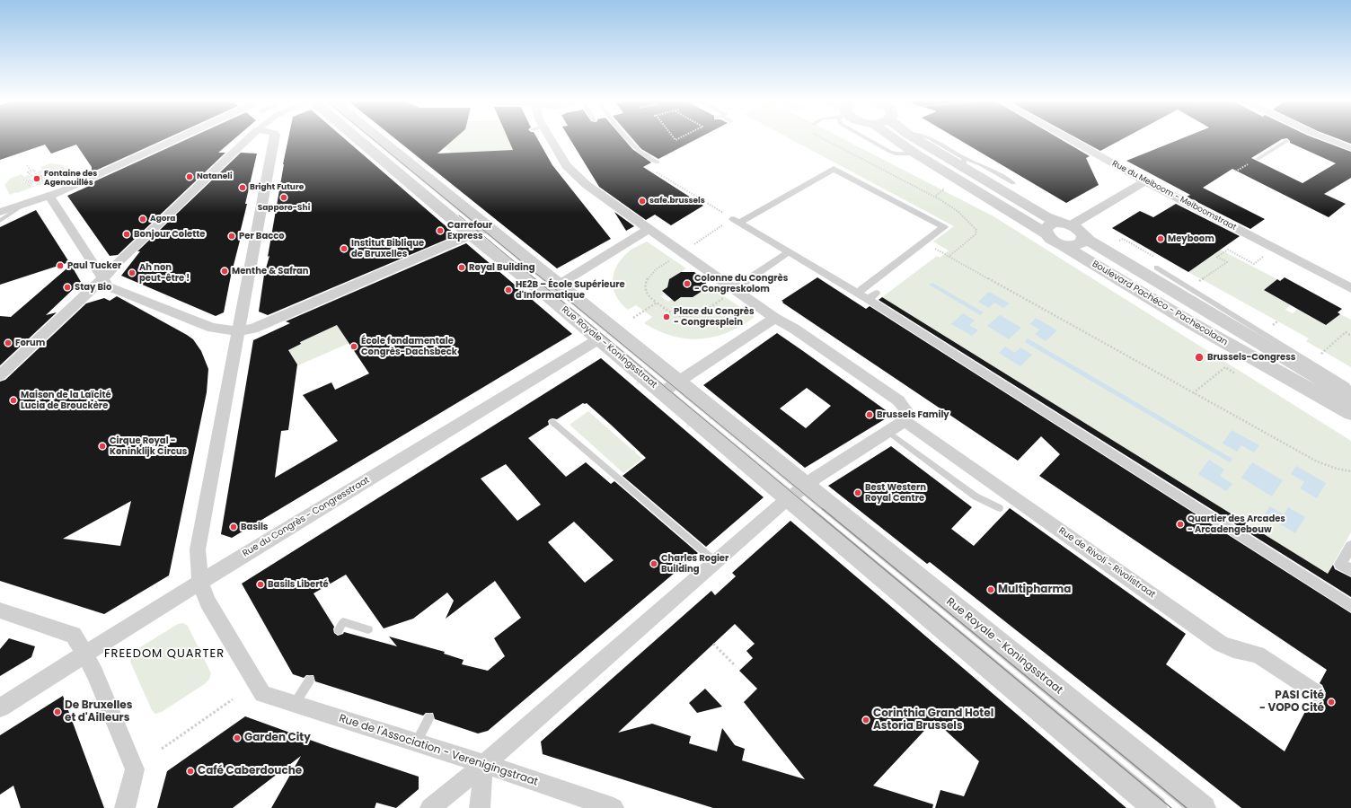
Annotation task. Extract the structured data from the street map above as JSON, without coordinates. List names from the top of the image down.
{
  "streets": {
    "street": [
      "Rue du Meiboom - Meiboomstraat",
      "Boulevard Pachéco - Pachecolaan",
      "Rue Royale - Koningsstraat",
      "Rue du Congrès - Congresstraat",
      "Rue de Rivoli - Rivolistraat",
      "Rue de l'Association - Verenigingstraat"
    ]
  },
  "crossings": [
    ["Rue Royale - Koningsstraat", "Rue du Congrès - Congresstraat"],
    ["Rue du Congrès - Congresstraat", "Rue de l'Association - Verenigingstraat"]
  ],
  "districts": ["FREEDOM QUARTER"],
  "places": [
    "Nataneli",
    "Fontaine des Agenouillés",
    "Bright Future",
    "Sapporo-Shi",
    "safe.brussels",
    "Agora",
    "Carrefour Express",
    "Bonjour Colette",
    "Per Bacco",
    "Meyboom",
    "Institut Biblique de Bruxelles",
    "Paul Tucker",
    "Royal Building",
    "Menthe & Safran",
    "Ah non peut-être !",
    "Colonne du Congrès - Congreskolom",
    "Stay Bio",
    "HE2B – École Supérieure d'Informatique",
    "Place du Congrès - Congresplein",
    "Forum",
    "École fondamentale Congrès-Dachsbeck",
    "Brussels-Congress",
    "Maison de la Laïcité Lucia de Brouckère",
    "Brussels Family",
    "Cirque Royal - Koninklijk Circus",
    "Best Western Royal Centre",
    "Quartier des Arcades - Arcadengebouw",
    "Basils",
    "Charles Rogier Building",
    "Basils Liberté",
    "Multipharma",
    "PASI Cité - VOPO Cité",
    "De Bruxelles et d'Ailleurs",
    "Corinthia Grand Hotel Astoria Brussels",
    "Garden City",
    "Café Caberdouche"
  ]
}
